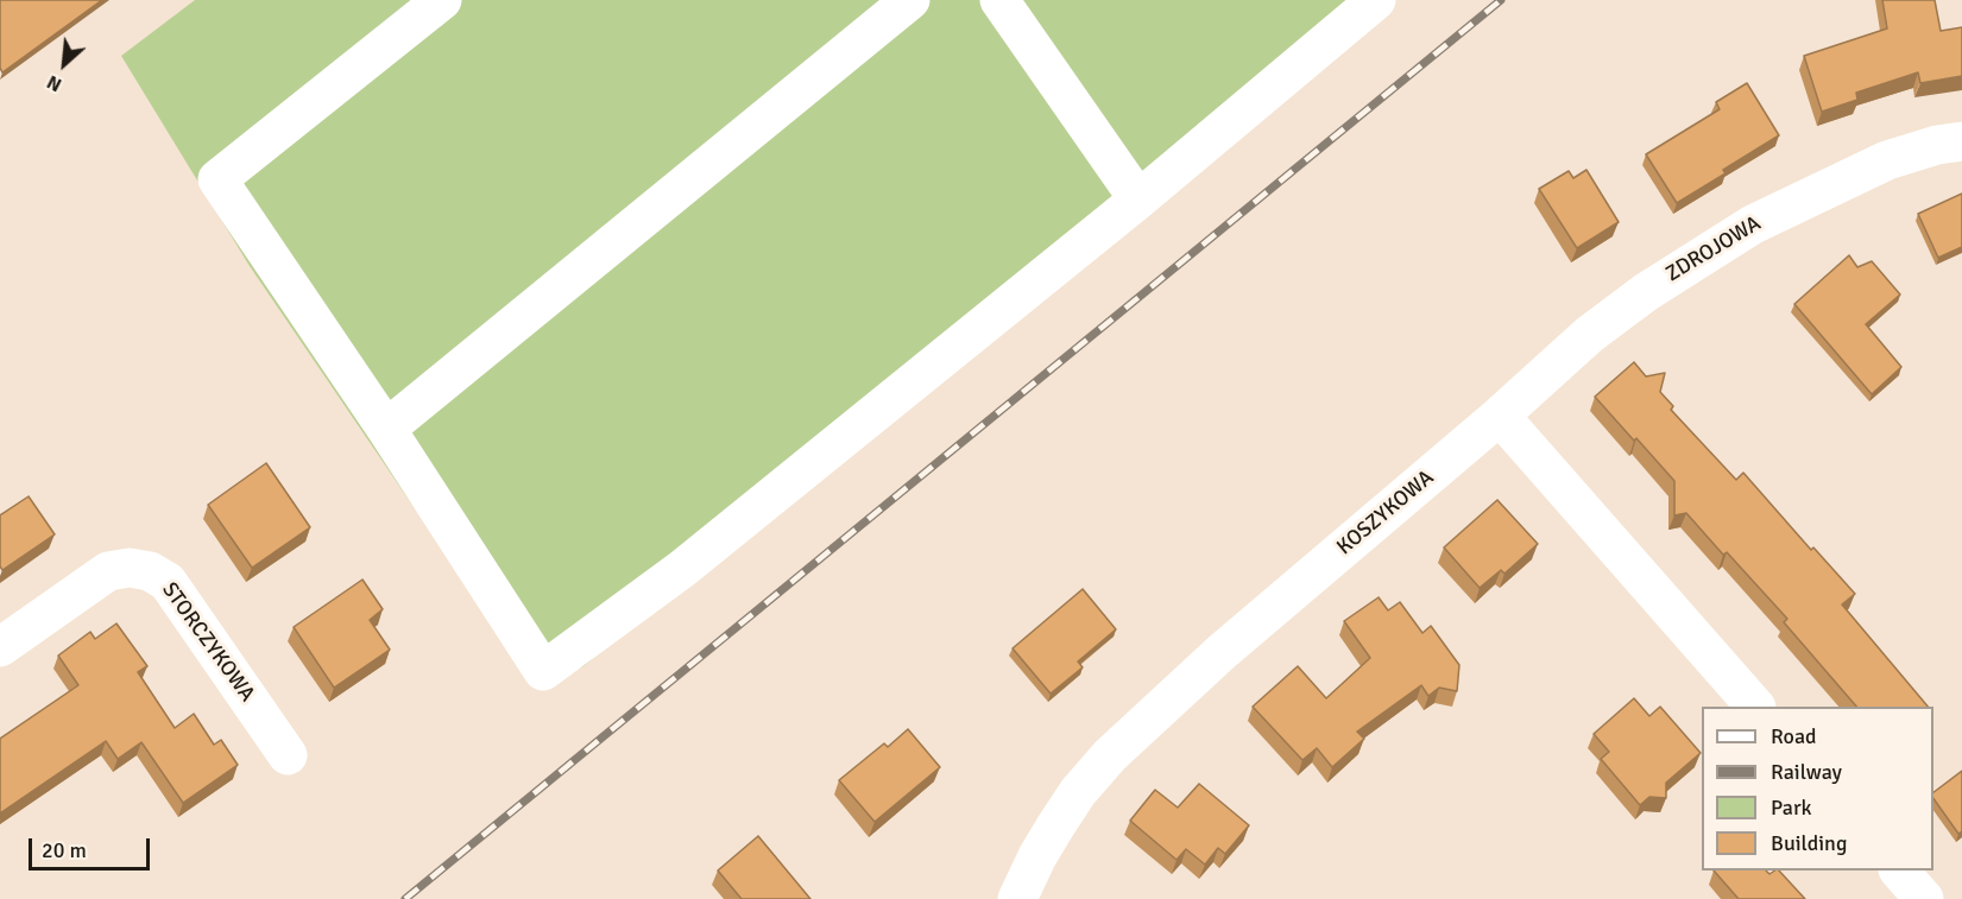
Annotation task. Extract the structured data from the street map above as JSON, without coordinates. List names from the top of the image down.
{
  "streets": {
    "street": ["ZDROJOWA", "KOSZYKOWA", "STORCZYKOWA"]
  },
  "crossings": [
    ["ZDROJOWA", "KOSZYKOWA"]
  ],
  "legend": [
    "Road",
    "Railway",
    "Park",
    "Building"
  ],
  "scale_bar": "20 m",
  "north": "bottom left"
}
